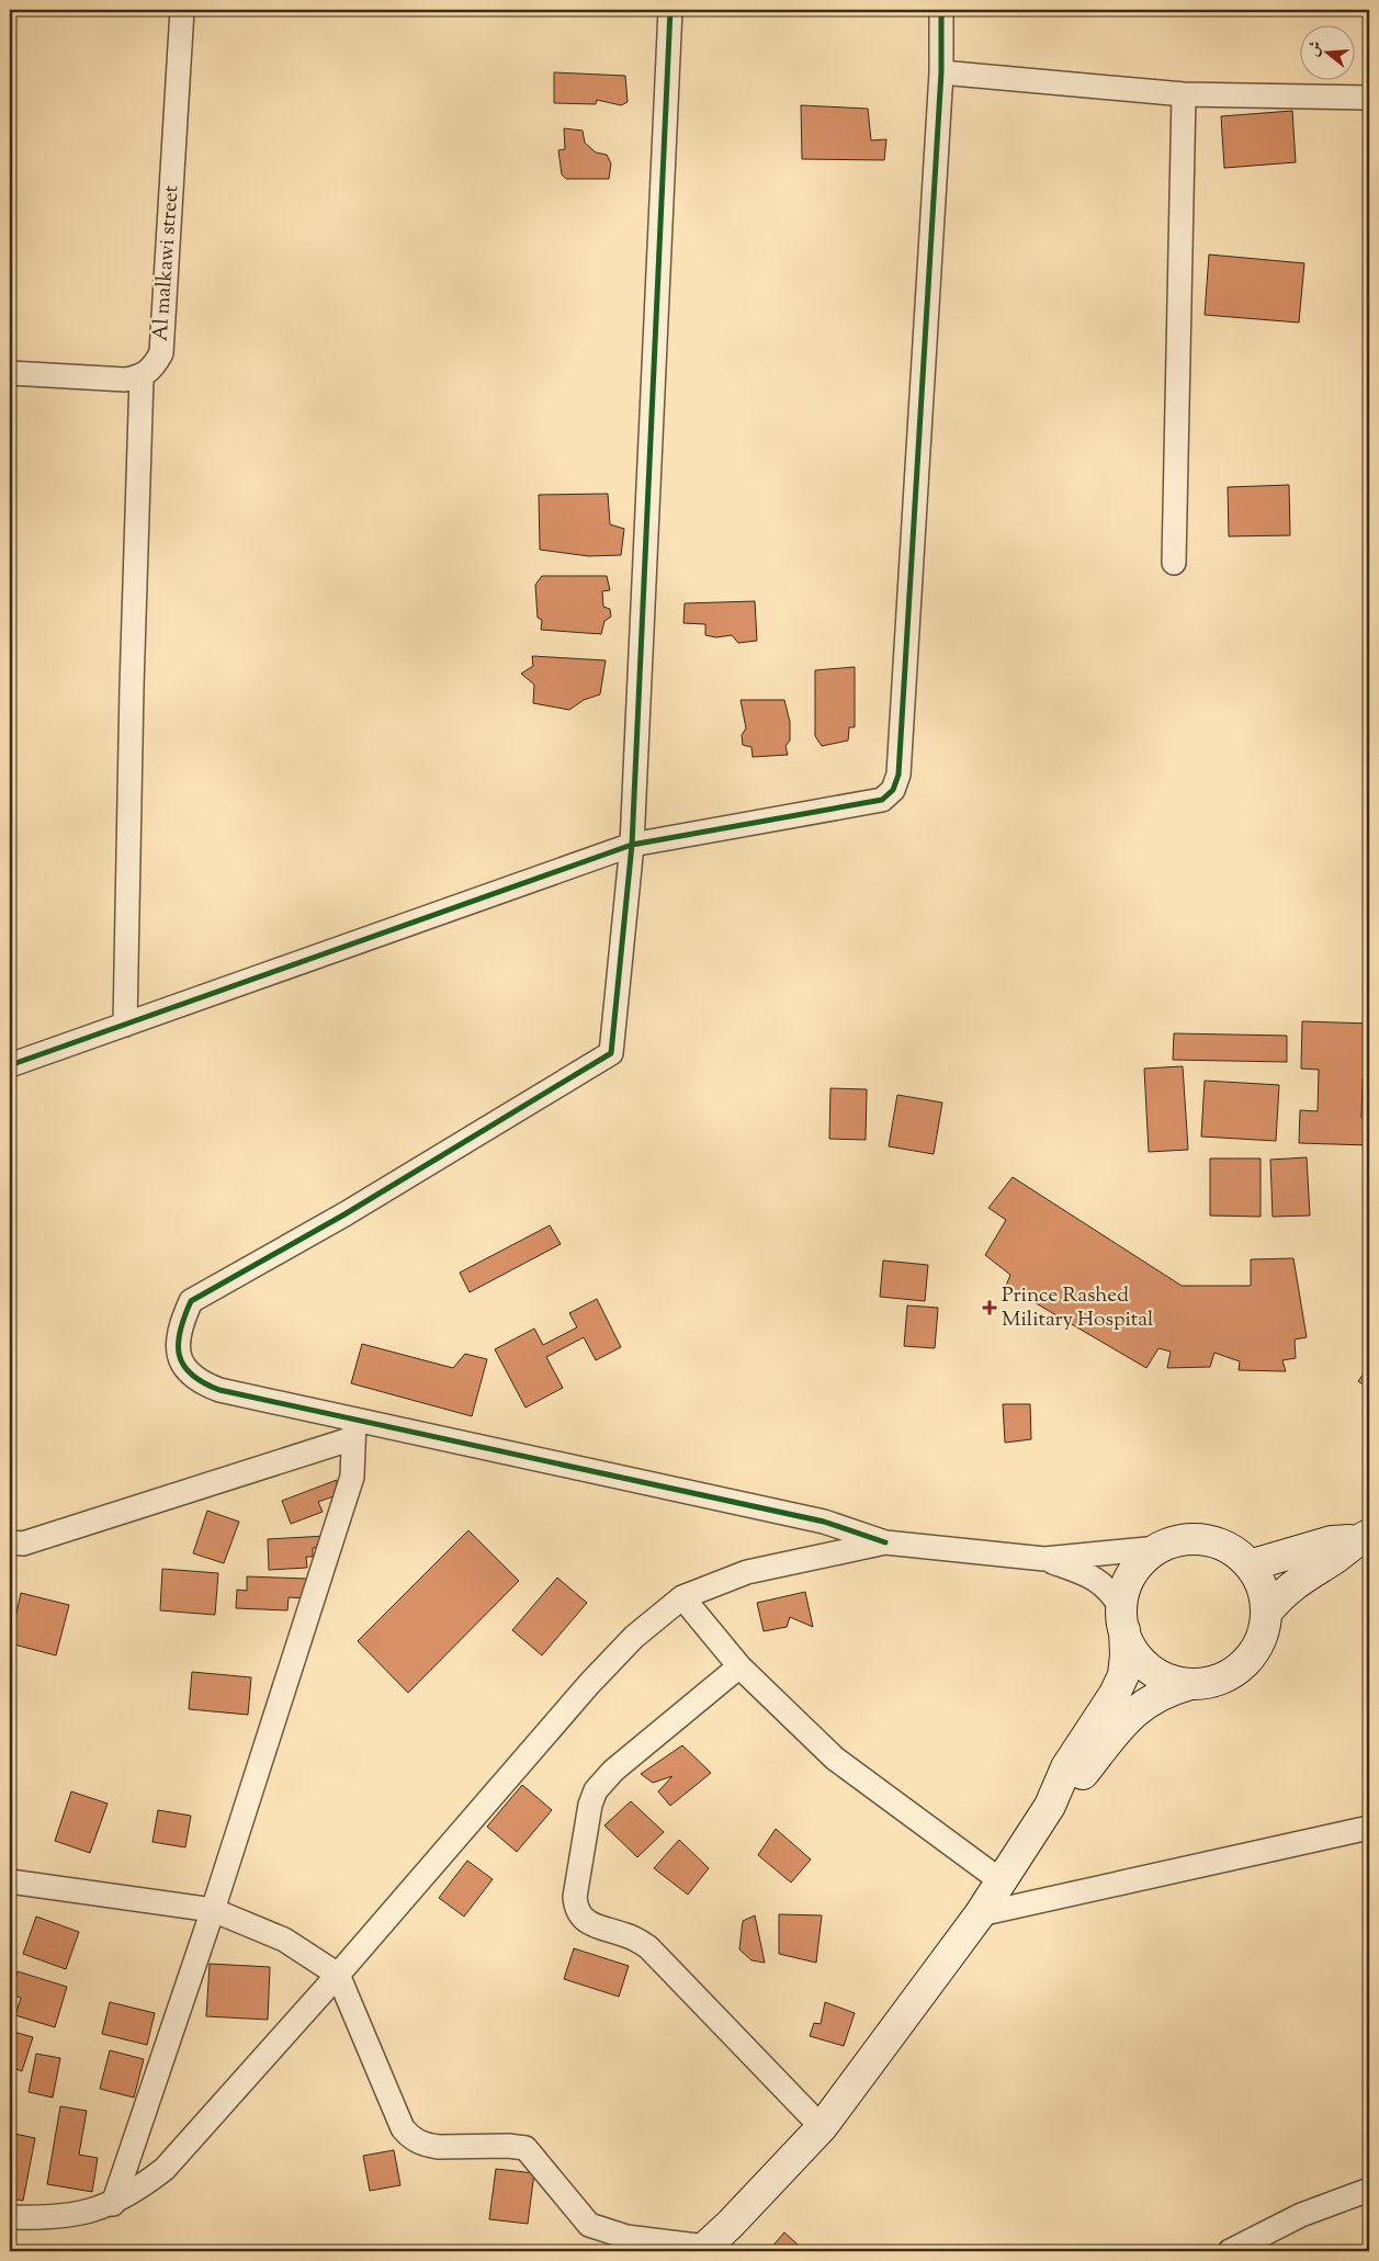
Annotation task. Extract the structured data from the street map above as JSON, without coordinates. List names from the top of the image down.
{
  "streets": {
    "street": ["Al malkawi street"]
  },
  "places": {
    "health": ["Prince Rashed Military Hospital"]
  },
  "north": "left"
}
